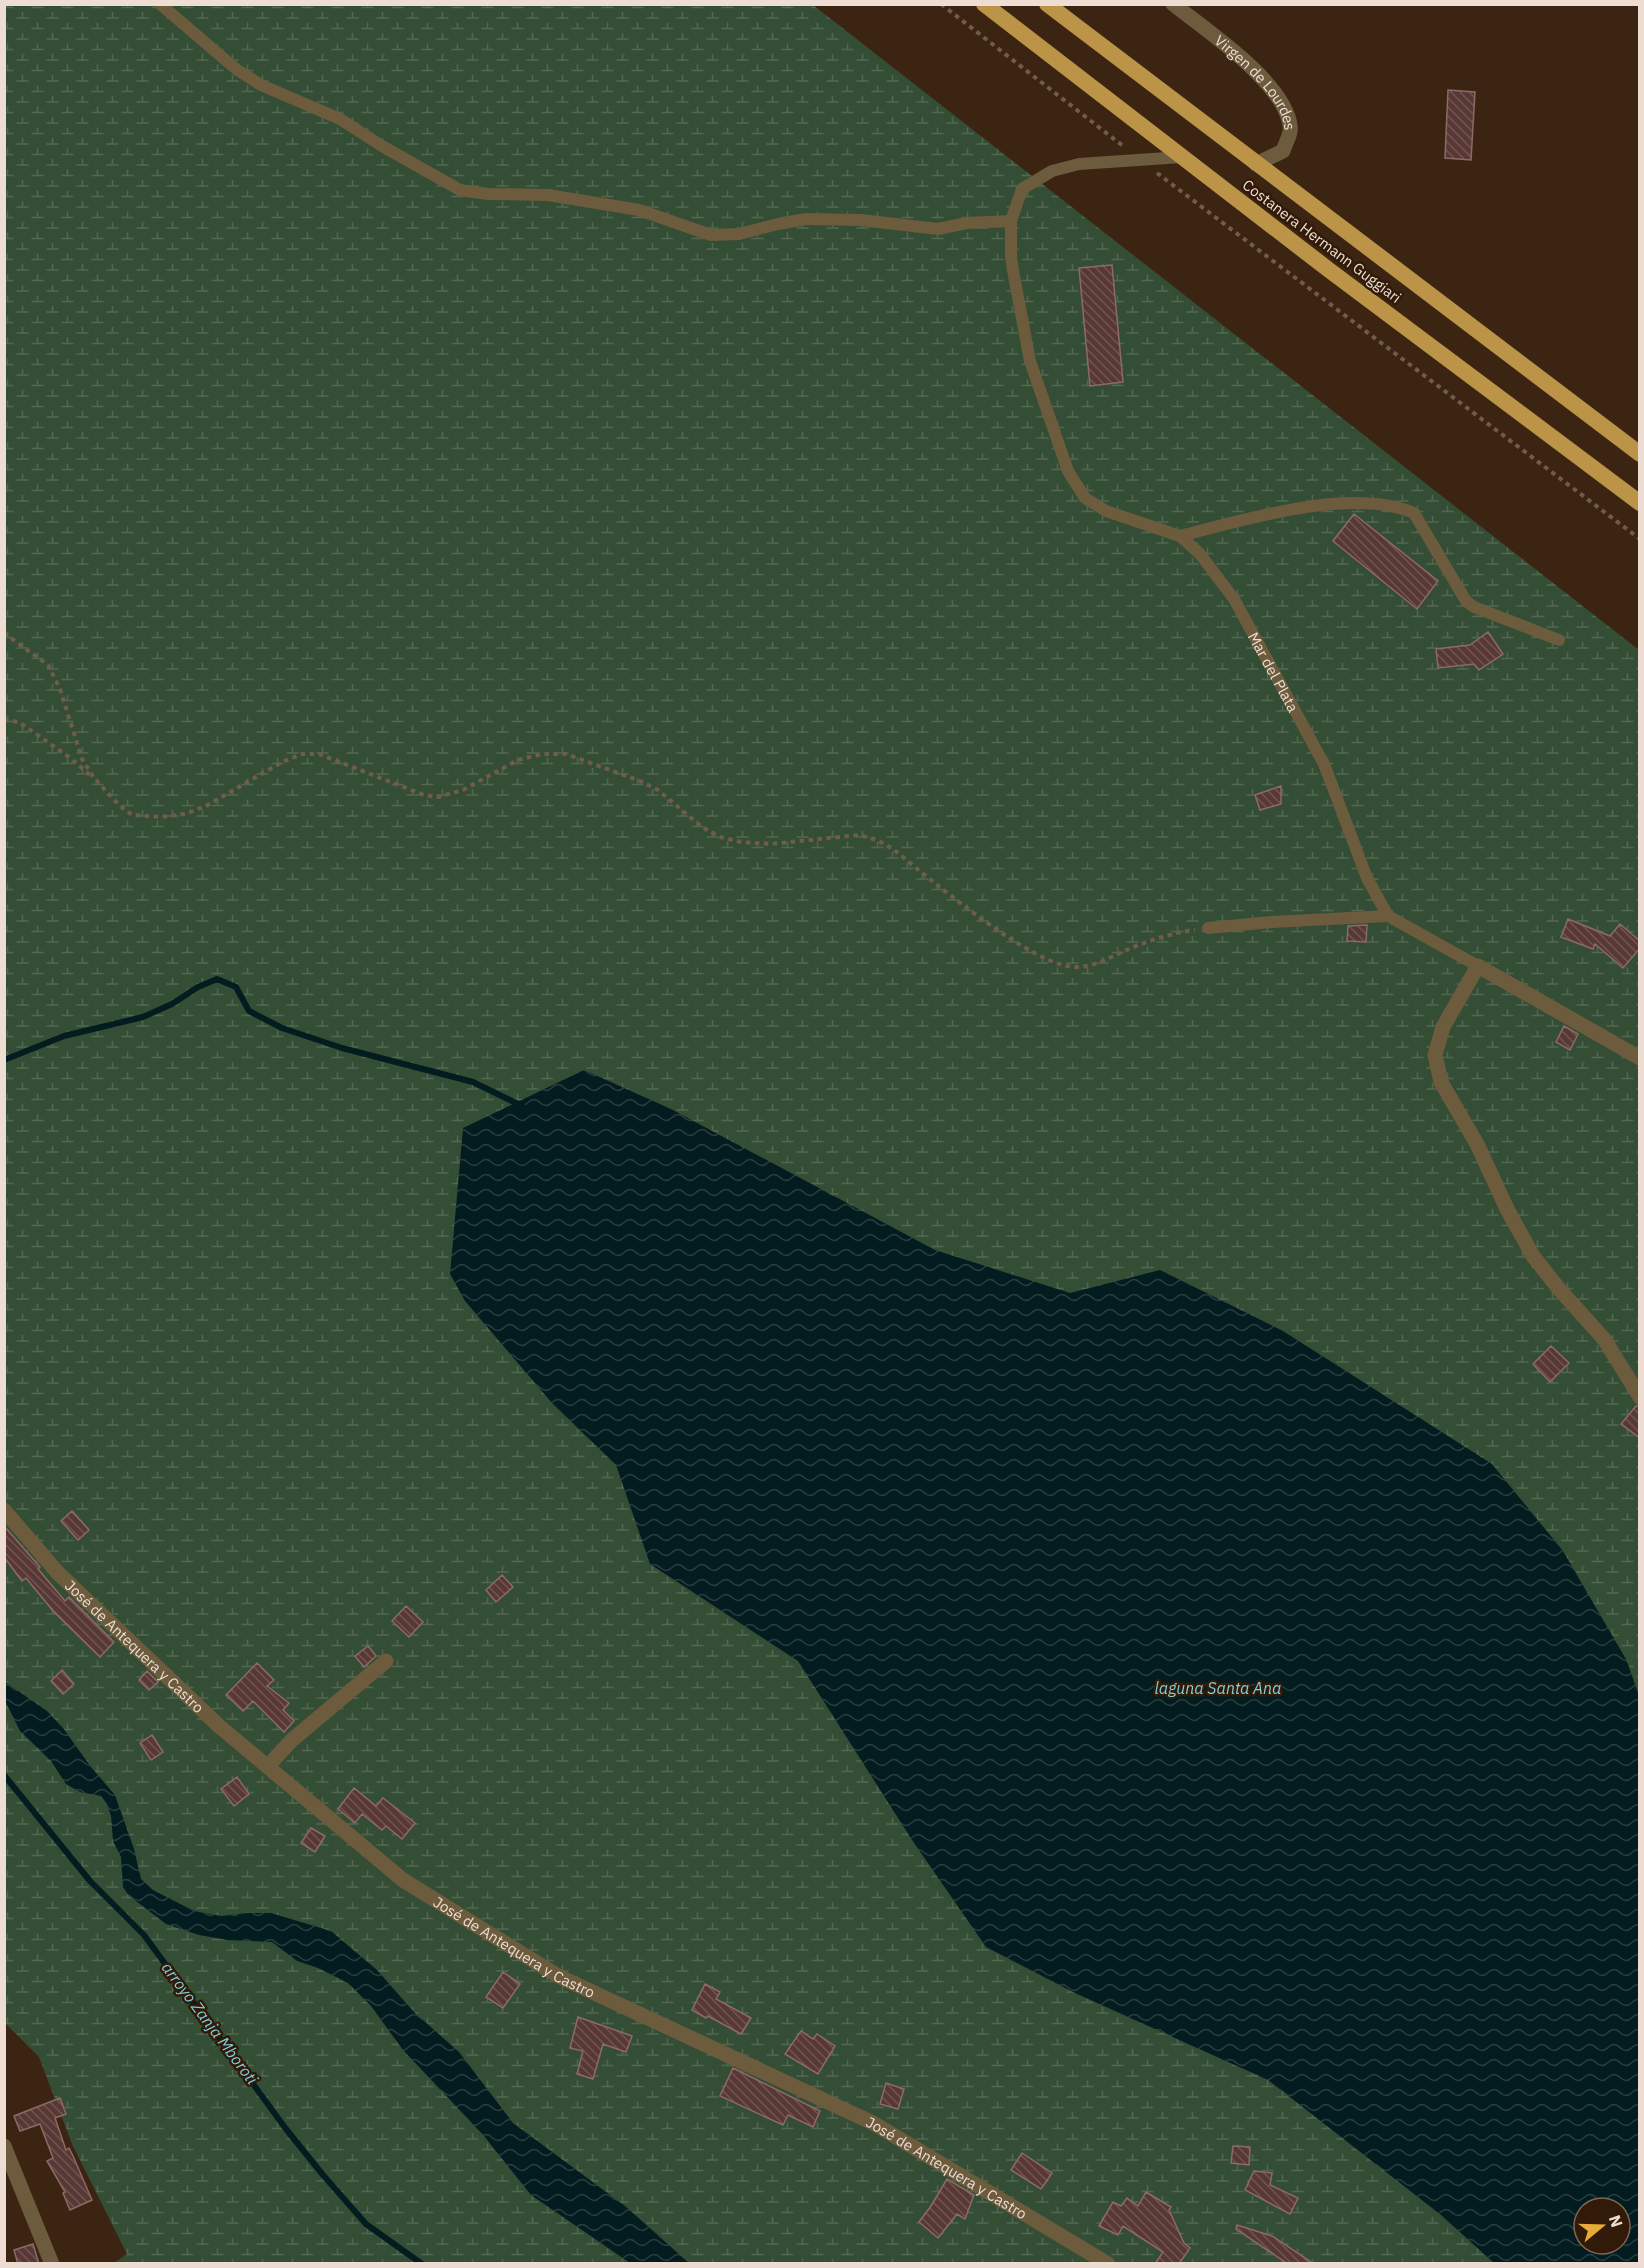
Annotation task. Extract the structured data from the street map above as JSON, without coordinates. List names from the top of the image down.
{
  "streets": {
    "highway": ["Costanera Hermann Guggiari"],
    "street": ["Virgen de Lourdes", "José de Antequera y Castro"],
    "lane": ["Mar del Plata"]
  },
  "crossings": [
    ["Virgen de Lourdes", "Costanera Hermann Guggiari"],
    ["Costanera Hermann Guggiari", "Mar del Plata"]
  ],
  "water": ["laguna Santa Ana", "arroyo Zanja Mboroti"],
  "north": "right"
}
